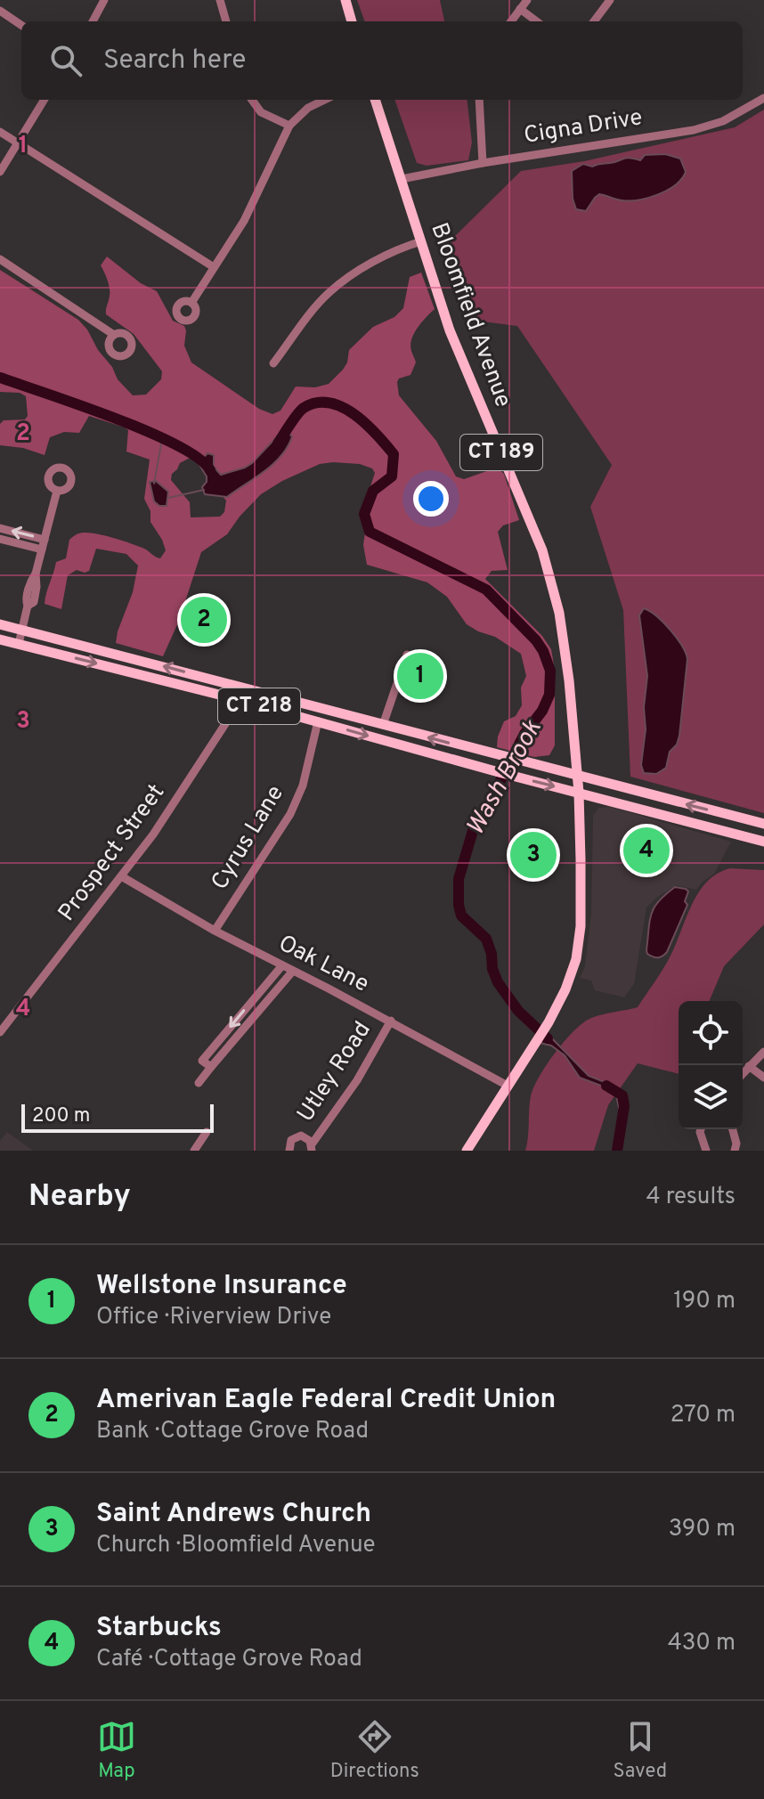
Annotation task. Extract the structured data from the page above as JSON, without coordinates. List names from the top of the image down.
{
  "streets": {
    "main road": ["Bloomfield Avenue", "CT 189", "CT 218"],
    "street": [
      "Cigna Drive",
      "Cyrus Lane",
      "Prospect Street",
      "Oak Lane",
      "Utley Road"
    ]
  },
  "crossings": [
    ["Cigna Drive", "Bloomfield Avenue"],
    ["Bloomfield Avenue", "CT 218"],
    ["Bloomfield Avenue", "Oak Lane"],
    ["CT 218", "Cyrus Lane"],
    ["CT 218", "Prospect Street"],
    ["Cyrus Lane", "Oak Lane"],
    ["Prospect Street", "Oak Lane"],
    ["Oak Lane", "Utley Road"]
  ],
  "water": ["Wash Brook"],
  "scale_bar": "200 m",
  "page": {
    "search": "Search here",
    "pins": [
      "2",
      "1",
      "4",
      "3"
    ],
    "scale": "200 m",
    "heading": ["Nearby", "4 results"],
    "list": [
      {
        "mark": "1",
        "name": "Wellstone Insurance",
        "note": "Office · Riverview Drive",
        "value": "190 m"
      },
      {
        "mark": "2",
        "name": "Amerivan Eagle Federal Credit Union",
        "note": "Bank · Cottage Grove Road",
        "value": "270 m"
      },
      {
        "mark": "3",
        "name": "Saint Andrews Church",
        "note": "Church · Bloomfield Avenue",
        "value": "390 m"
      },
      {
        "mark": "4",
        "name": "Starbucks",
        "note": "Café · Cottage Grove Road",
        "value": "430 m"
      }
    ],
    "nav": ["Map", "Directions", "Saved"]
  },
  "grid": {
    "rows": [
      "1",
      "2",
      "3",
      "4"
    ]
  }
}
